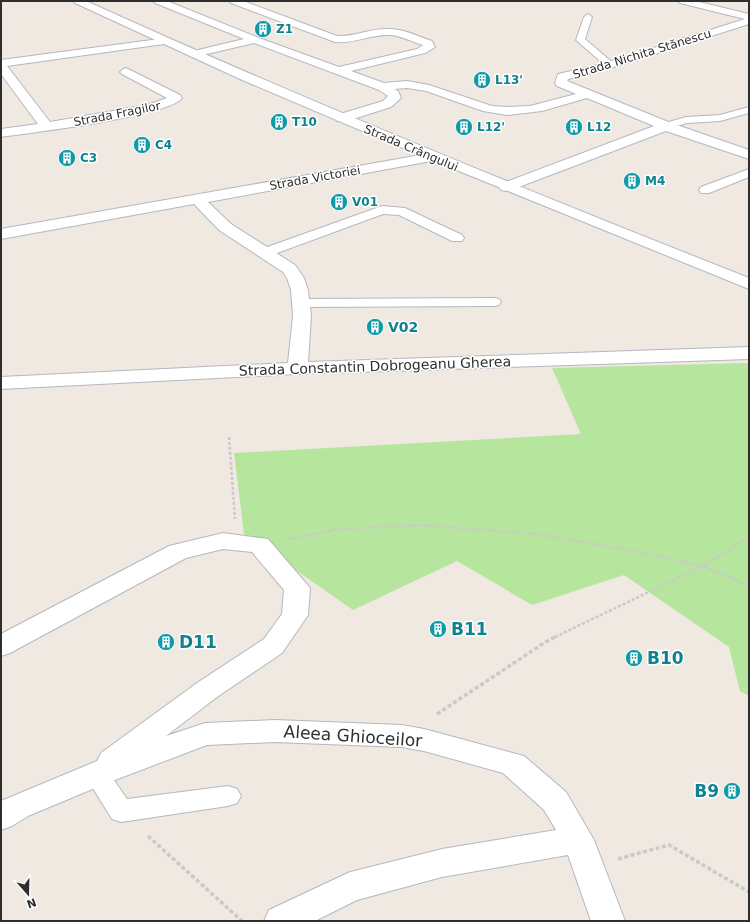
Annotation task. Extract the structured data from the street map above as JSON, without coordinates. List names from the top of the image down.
{
  "streets": {
    "street": [
      "Strada Nichita Stănescu",
      "Strada Fragilor",
      "Strada Crângului",
      "Strada Victoriei",
      "Strada Constantin Dobrogeanu Gherea",
      "Aleea Ghioceilor"
    ]
  },
  "crossings": [
    ["Strada Crângului", "Strada Victoriei"]
  ],
  "places": {
    "building": [
      "Z1",
      "L13'",
      "T10",
      "L12'",
      "L12",
      "C4",
      "C3",
      "M4",
      "V01",
      "V02",
      "B11",
      "D11",
      "B10",
      "B9"
    ]
  },
  "north": "bottom"
}
